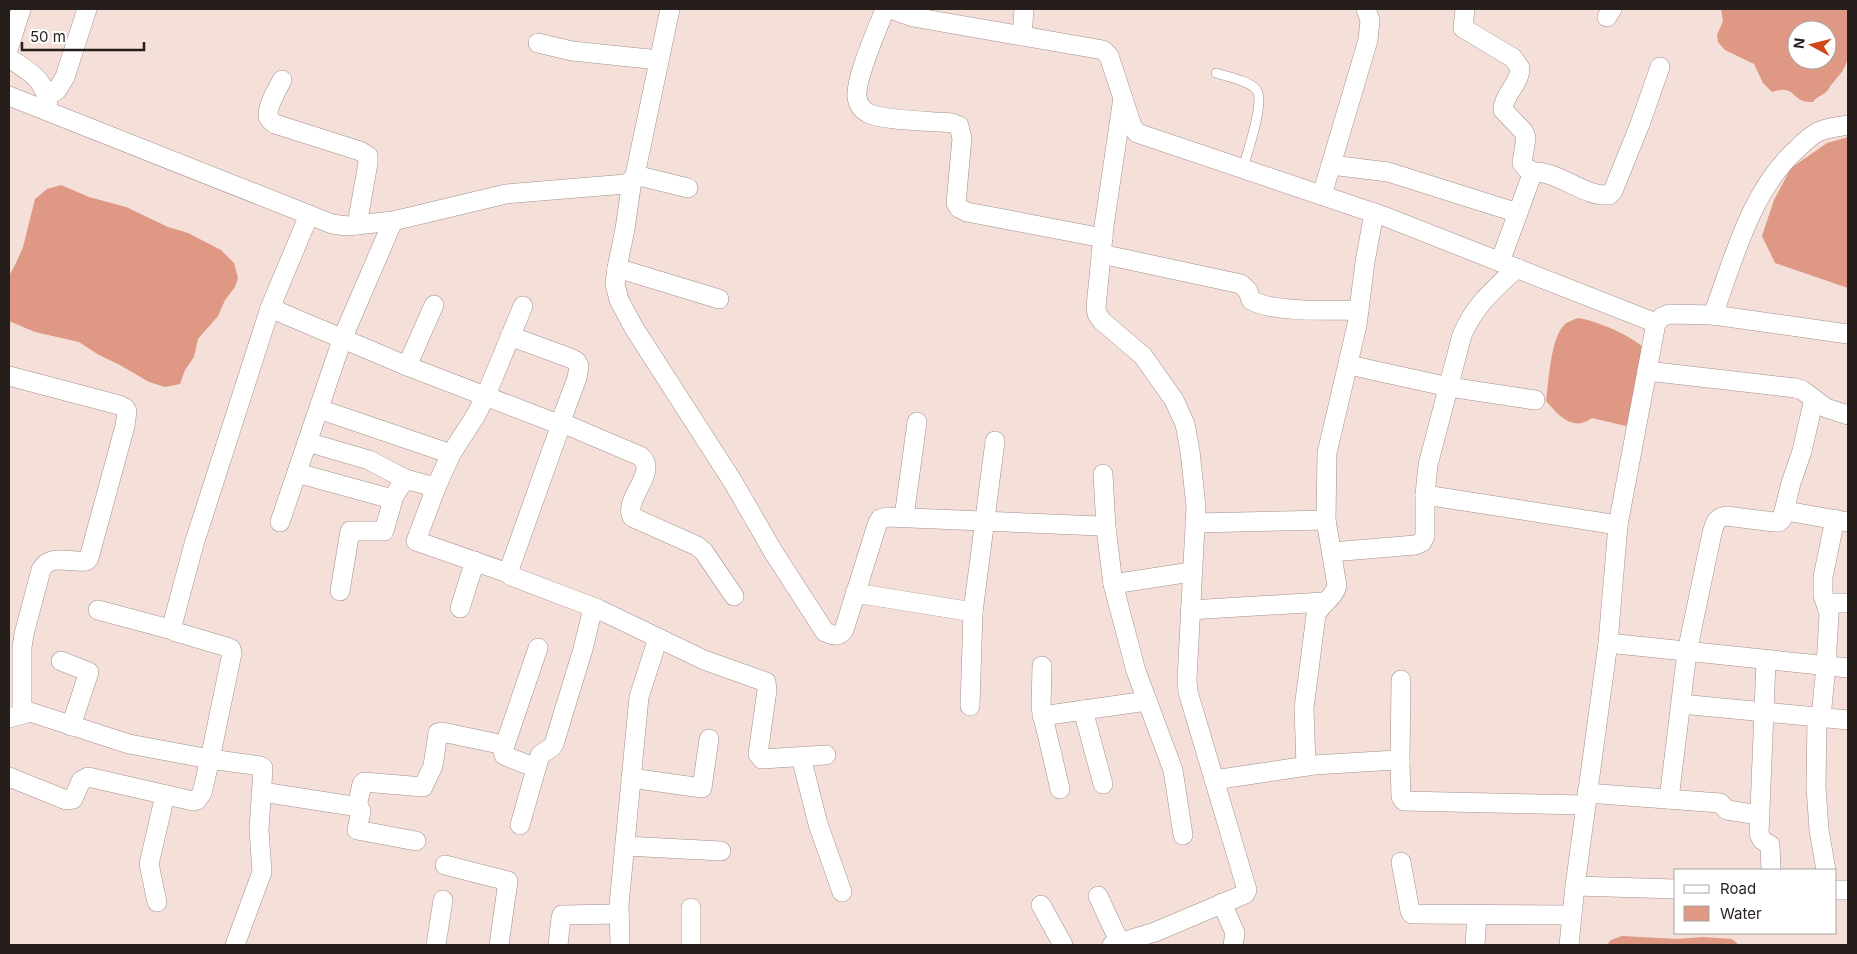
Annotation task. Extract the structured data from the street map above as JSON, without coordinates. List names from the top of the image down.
{
  "legend": ["Road", "Water"],
  "scale_bar": "50 m",
  "north": "left"
}
